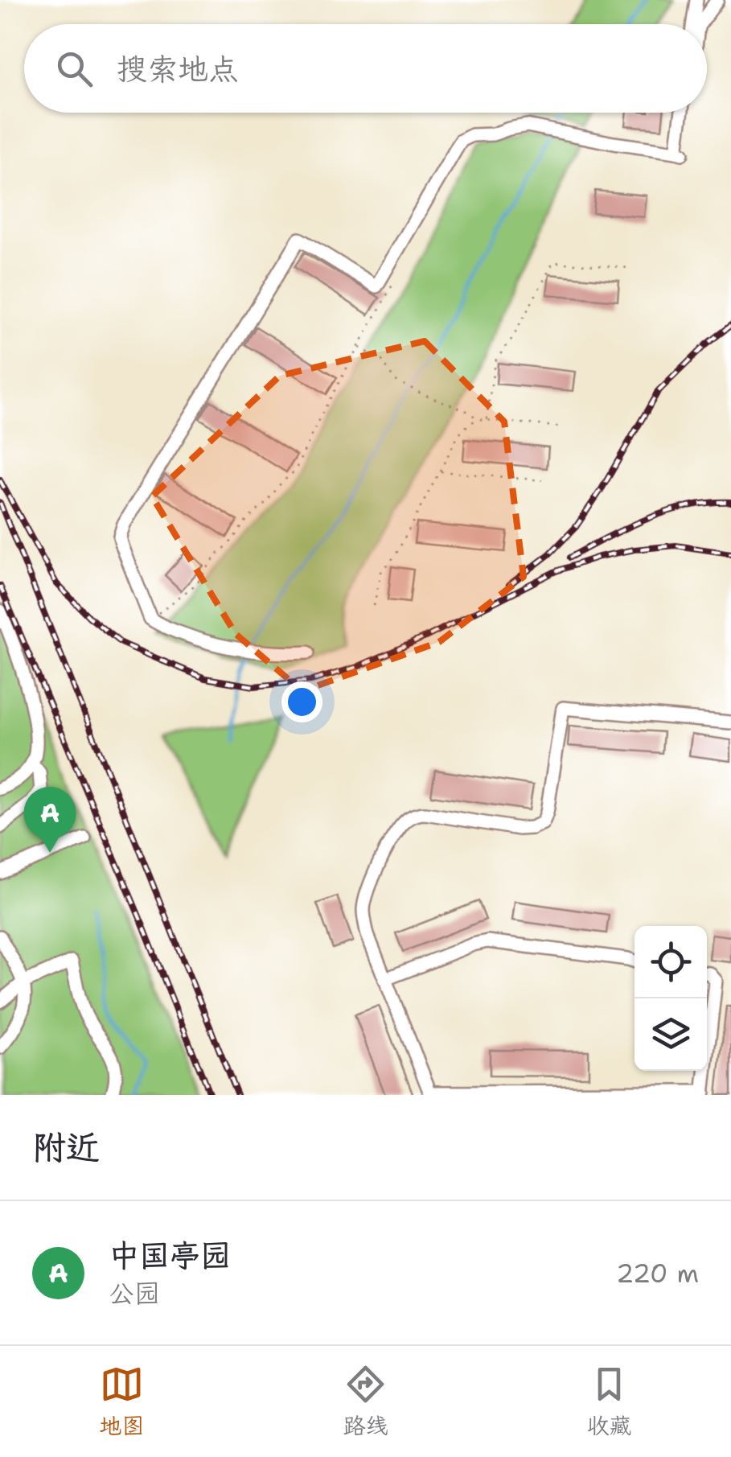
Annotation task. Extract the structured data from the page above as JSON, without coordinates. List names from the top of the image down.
{
  "page": {
    "search": "搜索地点",
    "pins": "A",
    "heading": "附近",
    "list": [
      {
        "mark": "A",
        "name": "中国亭园",
        "note": "公园",
        "value": "220 m"
      }
    ],
    "nav": ["地图", "路线", "收藏"]
  }
}
